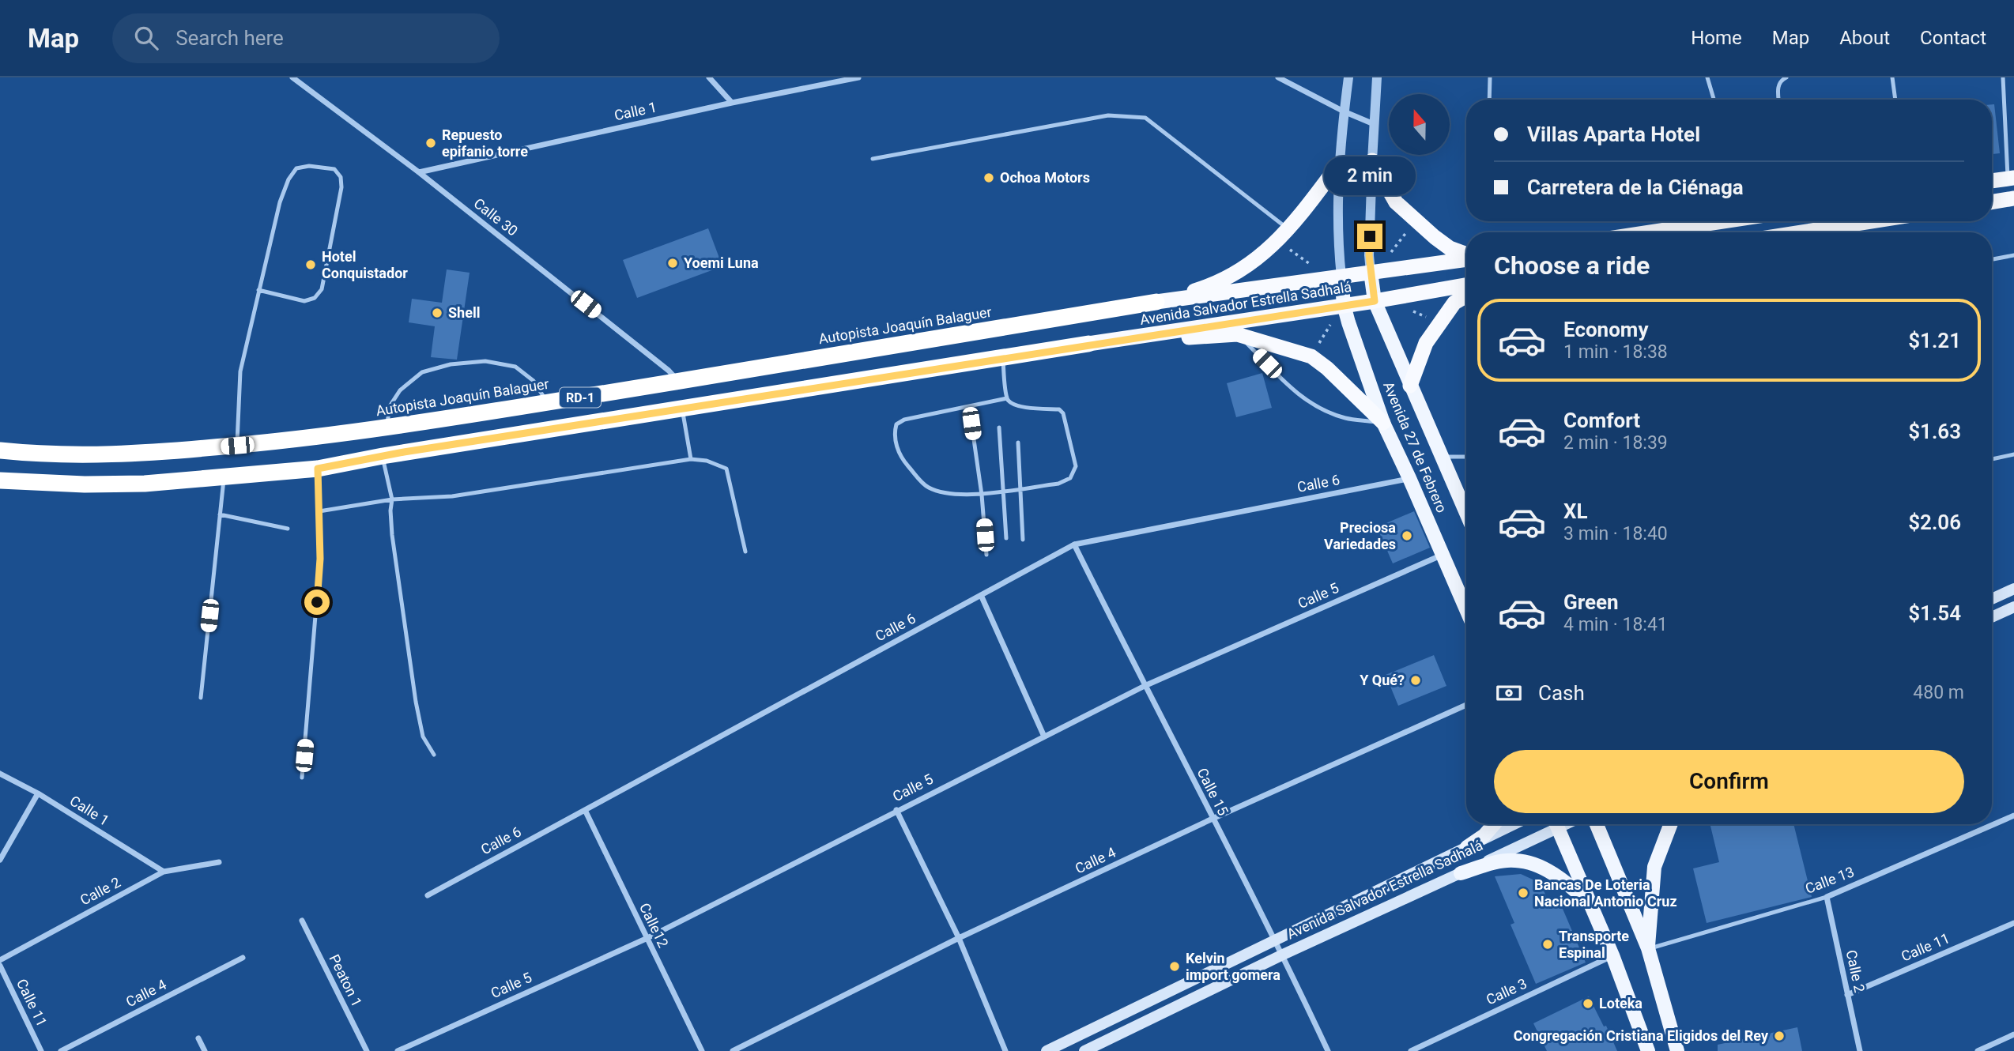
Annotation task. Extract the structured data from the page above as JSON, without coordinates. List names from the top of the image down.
{
  "streets": {
    "highway": ["Avenida Salvador Estrella Sadhalá", "Autopista Joaquín Balaguer", "RD-1"],
    "main road": ["Avenida 27 de Febrero"],
    "street": [
      "Calle 1",
      "Calle 30",
      "Calle 6",
      "Calle 5",
      "Calle 15",
      "Calle 4",
      "Calle 13",
      "Calle 2",
      "Calle12",
      "Calle 11",
      "Peaton 1",
      "Calle 3"
    ]
  },
  "crossings": [
    ["Calle 1", "Calle 30"],
    ["Calle 1", "Calle 2"],
    ["Calle 30", "Autopista Joaquín Balaguer"],
    ["Avenida Salvador Estrella Sadhalá", "Autopista Joaquín Balaguer"],
    ["Avenida Salvador Estrella Sadhalá", "RD-1"],
    ["Avenida Salvador Estrella Sadhalá", "Avenida 27 de Febrero"],
    ["Avenida Salvador Estrella Sadhalá", "Calle 15"],
    ["Avenida 27 de Febrero", "Calle 6"],
    ["Avenida 27 de Febrero", "Calle 5"],
    ["Calle 6", "Calle 15"],
    ["Calle 6", "Calle12"],
    ["Calle 5", "Calle 15"],
    ["Calle 5", "Calle12"],
    ["Calle 15", "Calle 4"],
    ["Calle 13", "Calle 2"],
    ["Calle 2", "Calle 11"]
  ],
  "places": [
    "Repuesto epifanio torre",
    "Ochoa Motors",
    "Yoemi Luna",
    "Hotel Conquistador",
    "Shell",
    "Preciosa Variedades",
    "Y Qué?",
    "Bancas De Loteria Nacional Antonio Cruz",
    "Transporte Espinal",
    "Kelvin import gomera",
    "Loteka",
    "Congregación Cristiana Eligidos del Rey"
  ],
  "north": "top",
  "page": {
    "header": "Map",
    "search": "Search here",
    "nav": [
      "Home",
      "Map",
      "About",
      "Contact"
    ],
    "banner": ["Villas Aparta Hotel", "Carretera de la Ciénaga"],
    "bubble": "2 min",
    "heading": "Choose a ride",
    "list": [
      {
        "name": "Economy",
        "note": "1 min · 18:38",
        "value": "$1.21"
      },
      {
        "name": "Comfort",
        "note": "2 min · 18:39",
        "value": "$1.63"
      },
      {
        "name": "XL",
        "note": "3 min · 18:40",
        "value": "$2.06"
      },
      {
        "name": "Green",
        "note": "4 min · 18:41",
        "value": "$1.54"
      }
    ],
    "pay": ["Cash", "480 m"],
    "buttons": "Confirm"
  }
}
